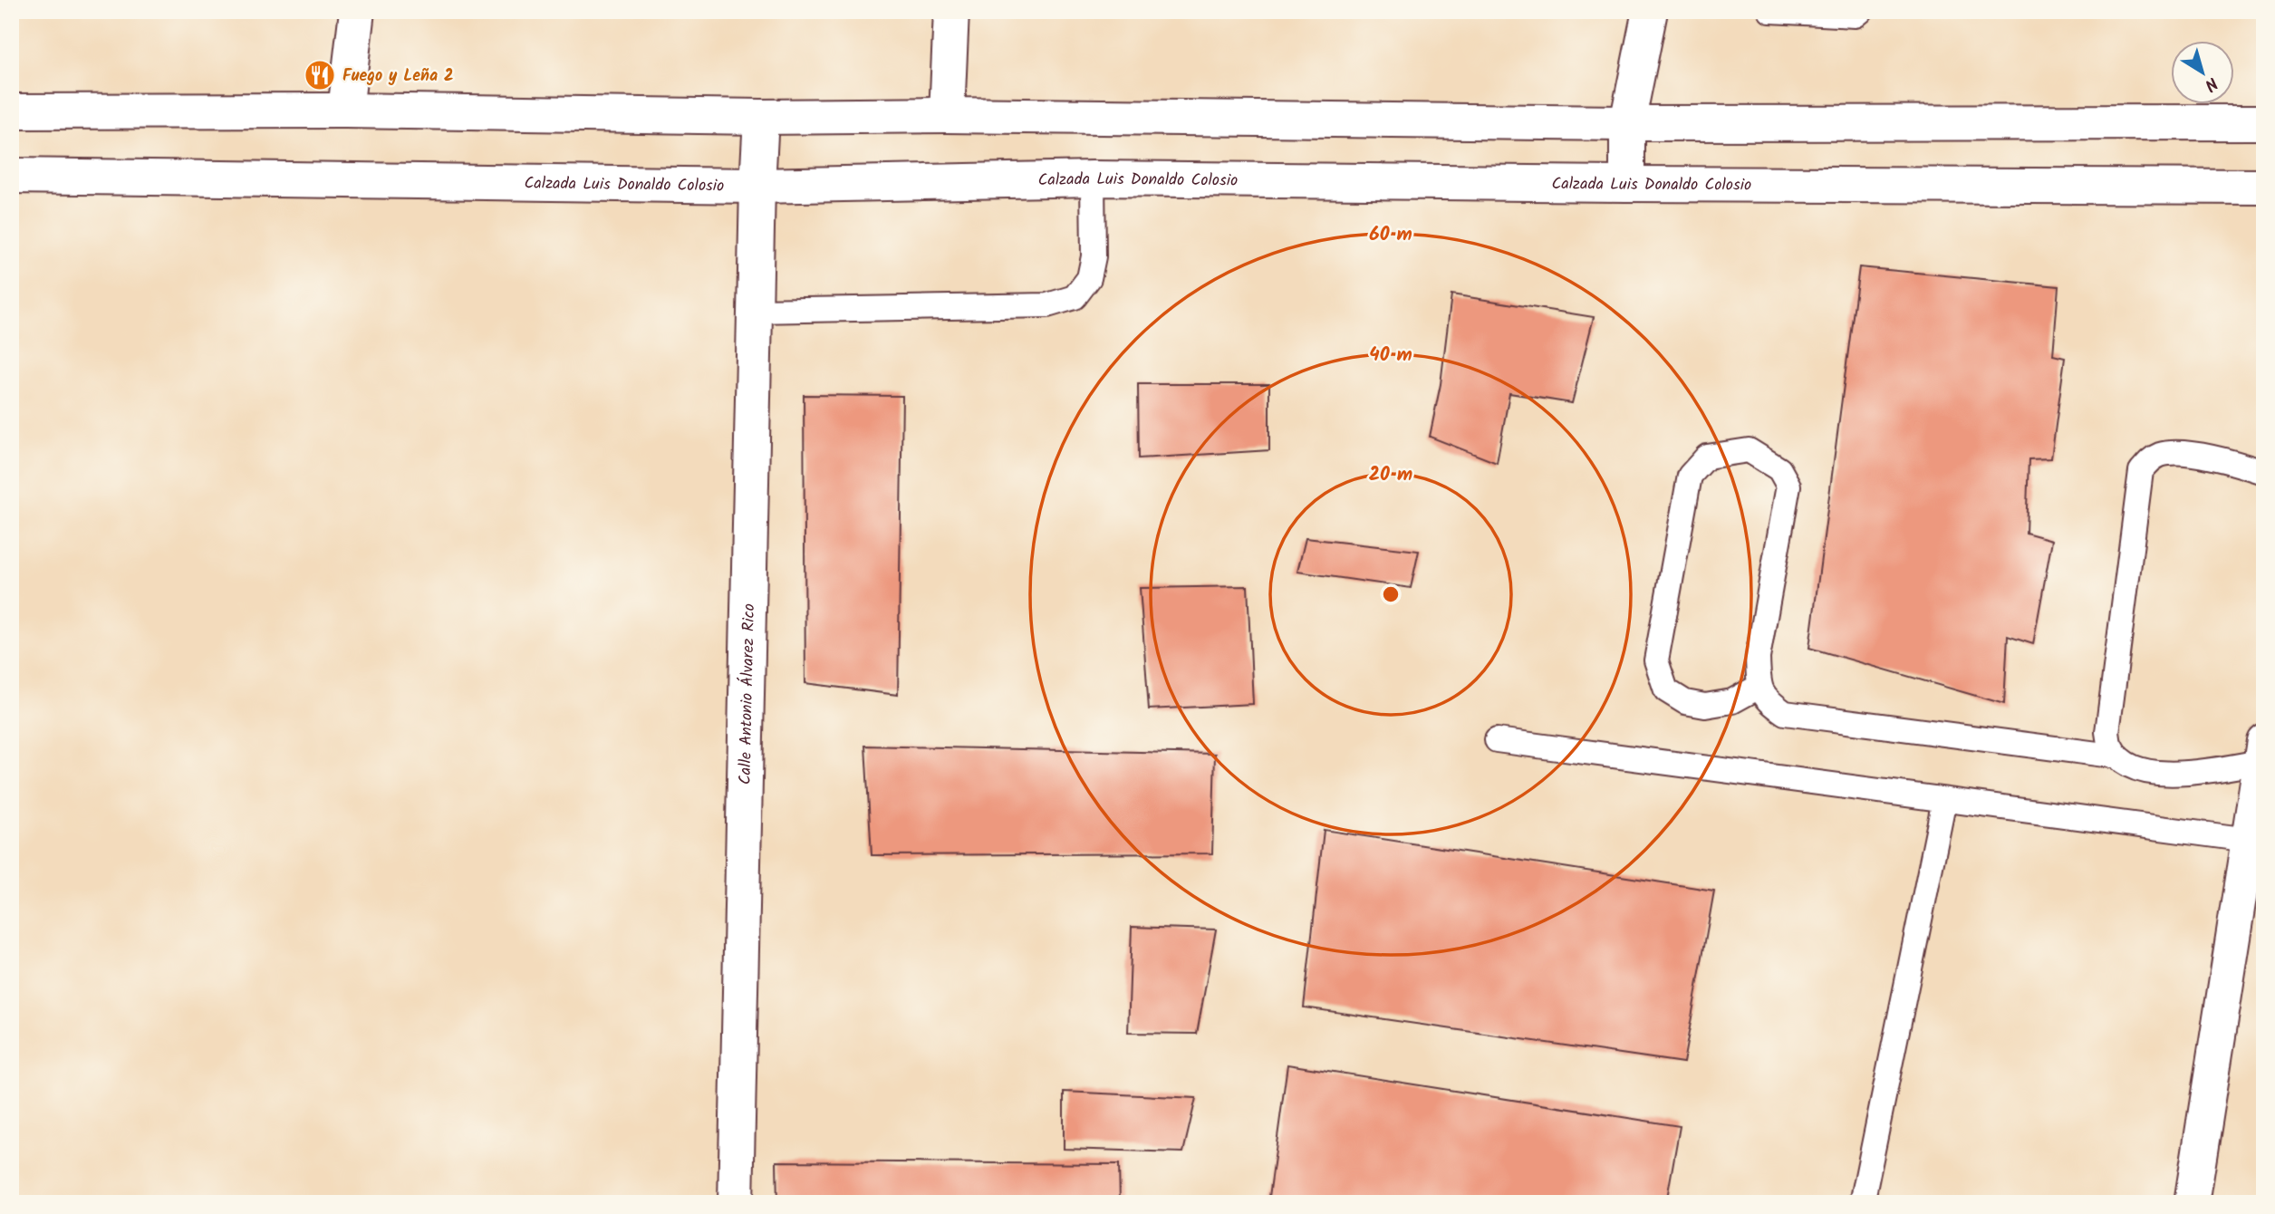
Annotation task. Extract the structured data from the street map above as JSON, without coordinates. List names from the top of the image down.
{
  "streets": {
    "main road": ["Calzada Luis Donaldo Colosio", "Calle Antonio Álvarez Rico"]
  },
  "crossings": [
    ["Calzada Luis Donaldo Colosio", "Calle Antonio Álvarez Rico"]
  ],
  "places": {
    "restaurant": ["Fuego y Leña 2"]
  },
  "north": "bottom right",
  "rings": ["60 m", "40 m", "20 m"]
}
